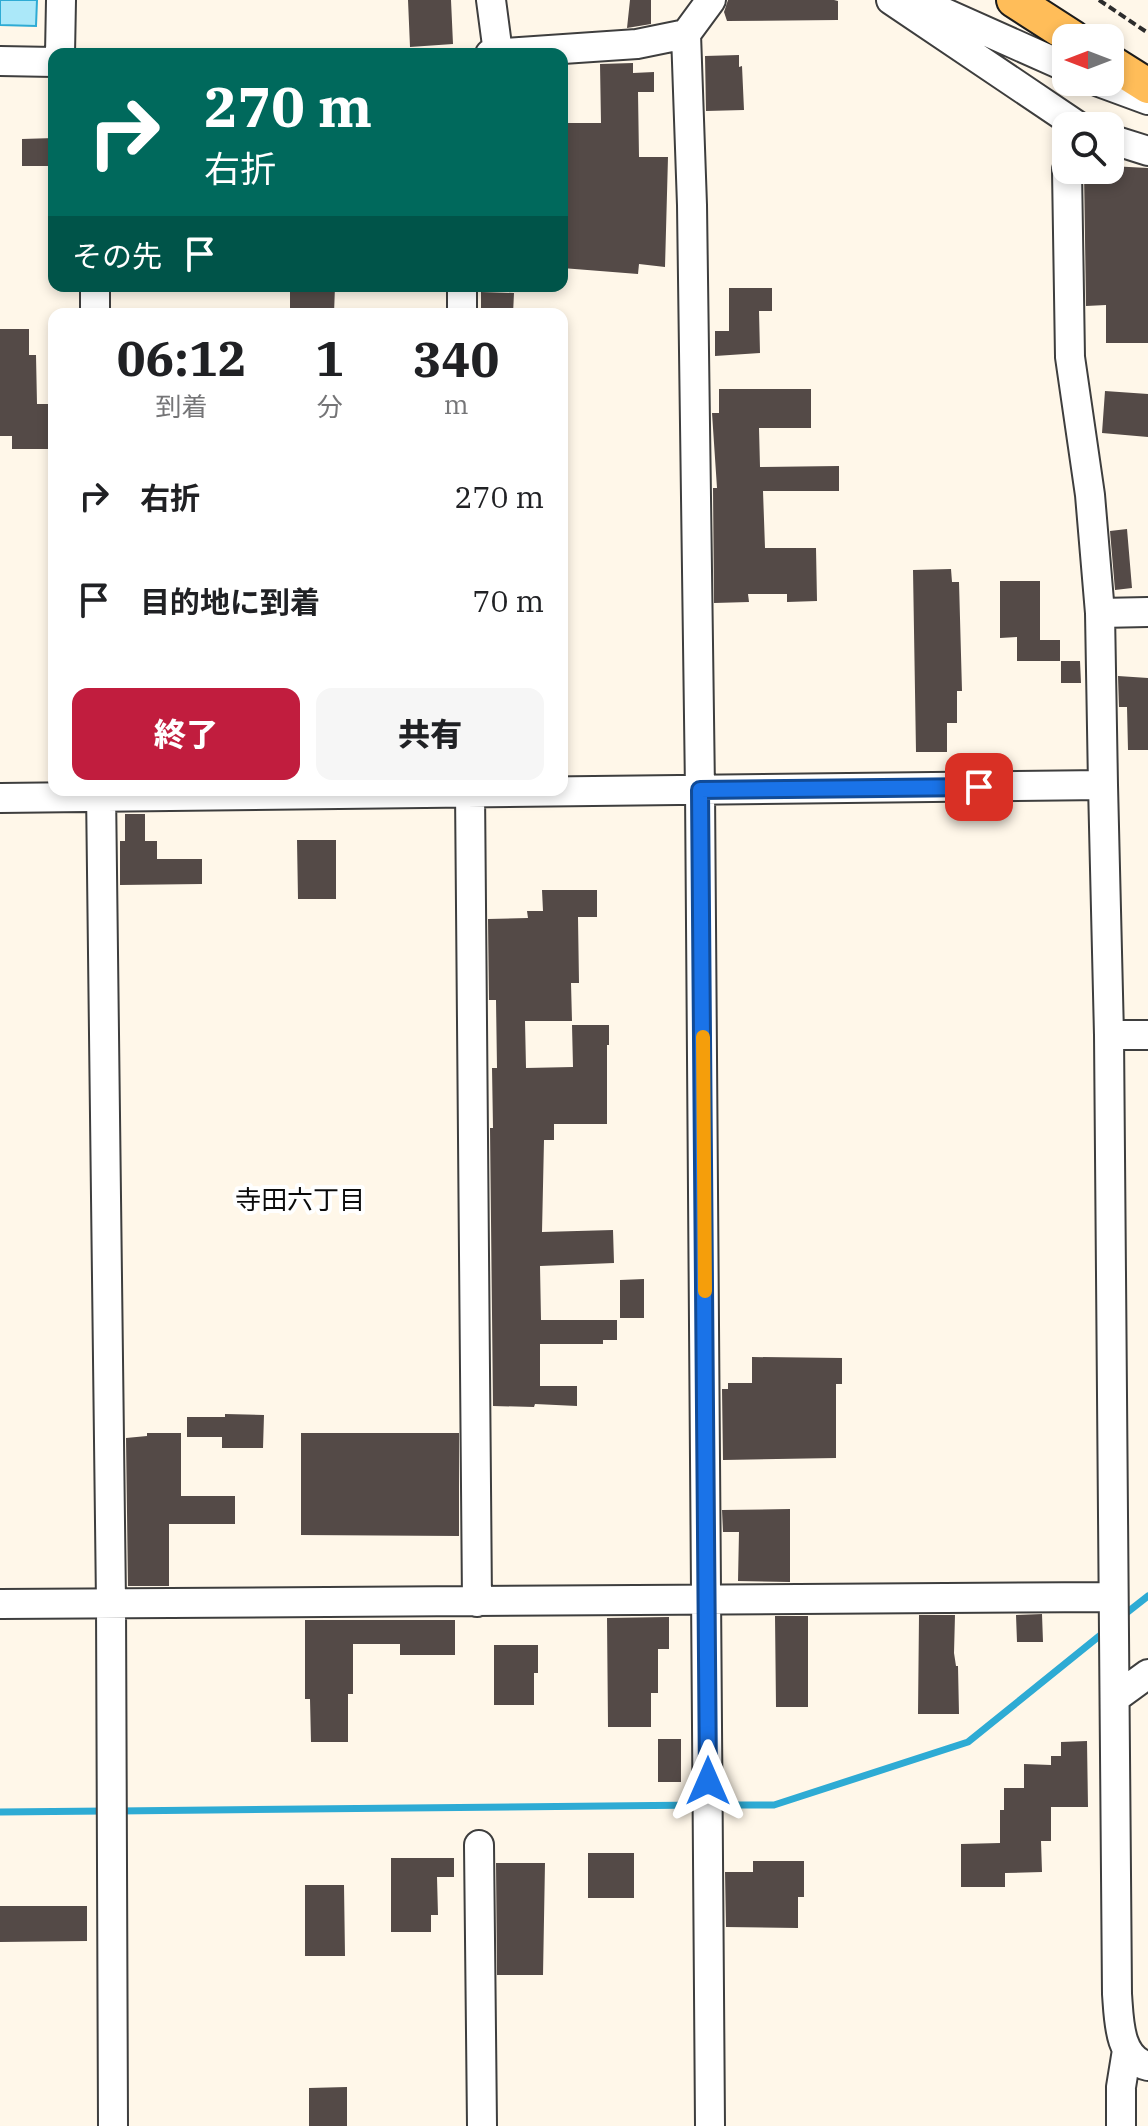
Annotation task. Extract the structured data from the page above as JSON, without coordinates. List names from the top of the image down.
{
  "districts": ["寺田六丁目"],
  "north": "left",
  "page": {
    "turn": ["270 m", "右折"],
    "then": "その先",
    "eta": [
      "06:12",
      "到着",
      "1",
      "分",
      "340",
      "m"
    ],
    "list": [
      {
        "name": "右折",
        "value": "270 m"
      },
      {
        "name": "目的地に到着",
        "value": "70 m"
      }
    ],
    "buttons": ["終了", "共有"]
  }
}
